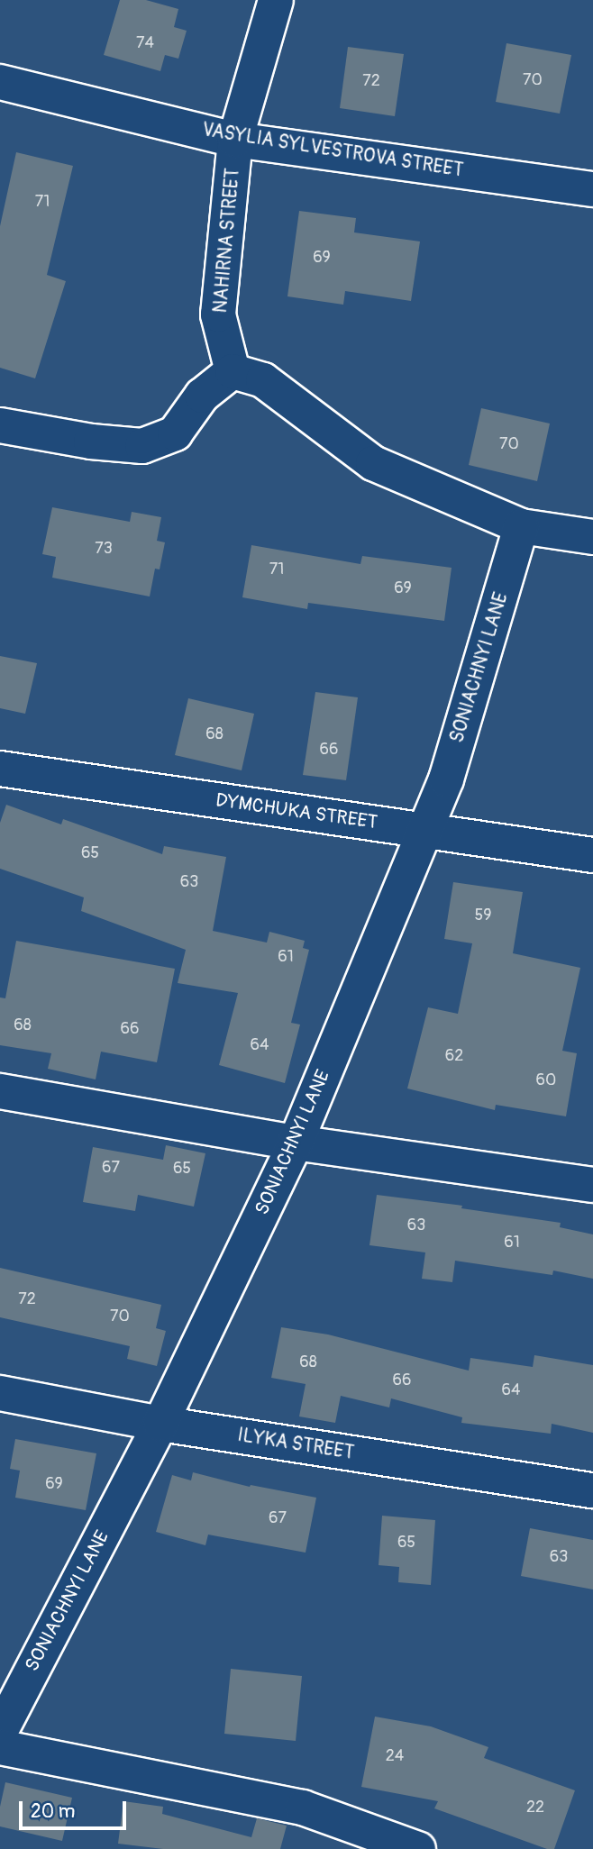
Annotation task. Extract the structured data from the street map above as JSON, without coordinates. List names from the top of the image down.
{
  "streets": {
    "street": [
      "VASYLIA SYLVESTROVA STREET",
      "NAHIRNA STREET",
      "SONIACHNYI LANE",
      "DYMCHUKA STREET",
      "ILYKA STREET"
    ]
  },
  "crossings": [
    ["VASYLIA SYLVESTROVA STREET", "NAHIRNA STREET"],
    ["SONIACHNYI LANE", "DYMCHUKA STREET"],
    ["SONIACHNYI LANE", "ILYKA STREET"]
  ],
  "house_numbers": [
    "74",
    "70",
    "72",
    "71",
    "69",
    "70",
    "73",
    "71",
    "69",
    "68",
    "66",
    "65",
    "63",
    "59",
    "61",
    "68",
    "66",
    "64",
    "62",
    "60",
    "67",
    "65",
    "63",
    "61",
    "72",
    "70",
    "68",
    "66",
    "64",
    "69",
    "67",
    "65",
    "63",
    "24",
    "22"
  ],
  "scale_bar": "20 m"
}
